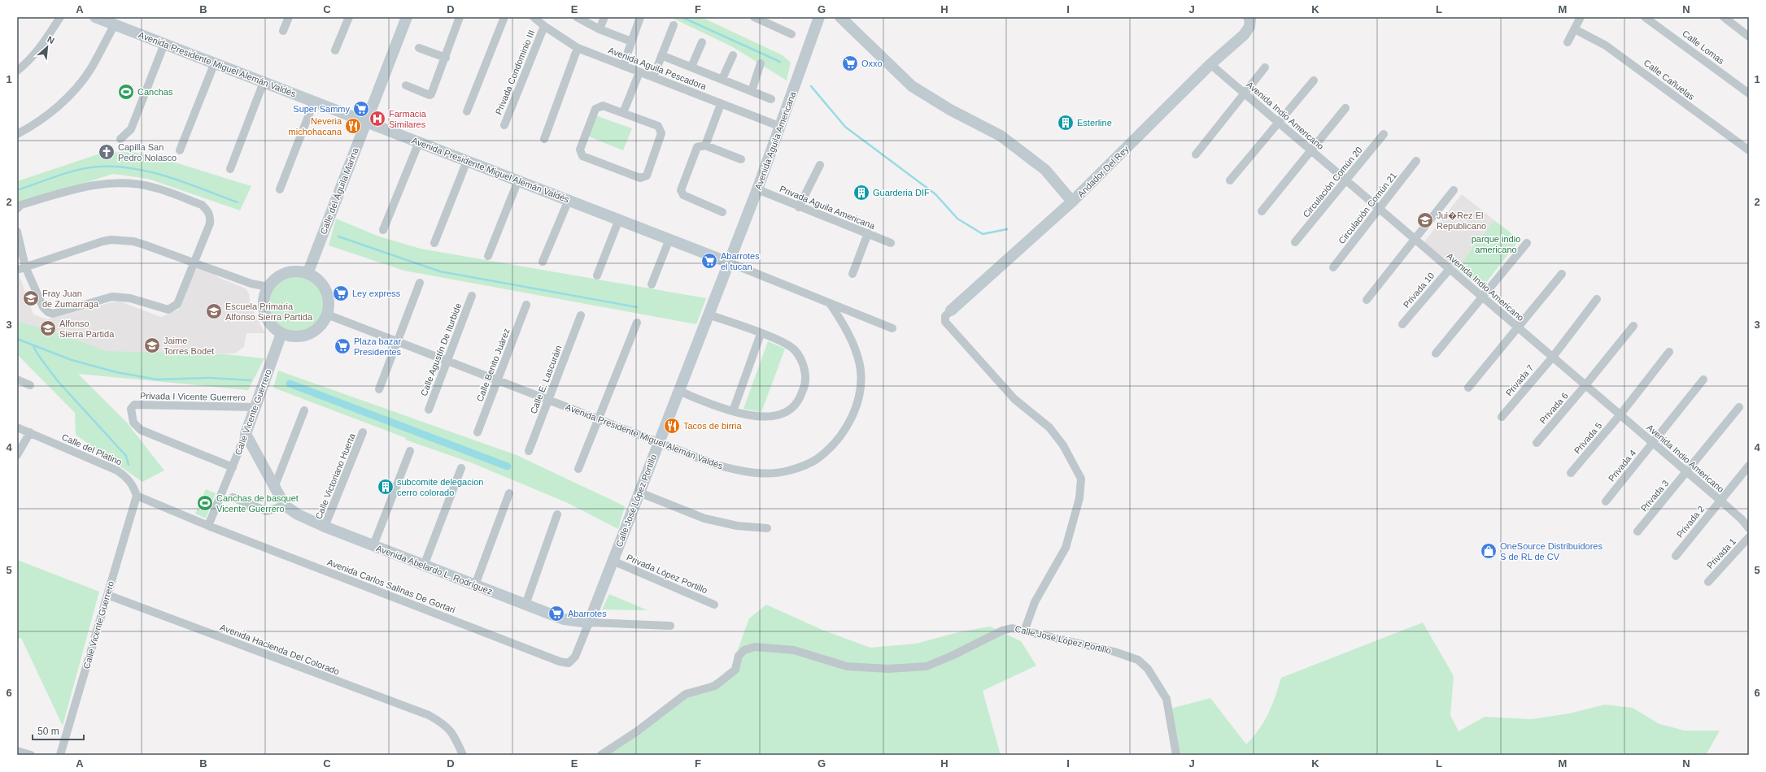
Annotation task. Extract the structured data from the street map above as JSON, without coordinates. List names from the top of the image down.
{
  "streets": {
    "street": [
      "Calle Lomas",
      "Avenida Presidente Miguel Alemán Valdés",
      "Avenida Aguila Pescadora",
      "Privada Condominio III",
      "Calle Cañuelas",
      "Avenida Indio Americano",
      "Avenida Aguila Americana",
      "Andador Del Rey",
      "Circulación Común 20",
      "Calle del Águila Marina",
      "Privada Aguila Americana",
      "Circulación Común 21",
      "Privada 10",
      "Calle Agustín De Iturbide",
      "Calle Benito Juárez",
      "Calle E. Lascuráin",
      "Privada 7",
      "Privada I Vicente Guerrero",
      "Privada 6",
      "Calle Vicente Guerrero",
      "Privada 5",
      "Calle del Platino",
      "Privada 4",
      "Calle Victoriano Huerta",
      "Privada 3",
      "Calle José López Portillo",
      "Privada 2",
      "Privada 1",
      "Avenida Abelardo L. Rodríguez",
      "Privada López Portillo",
      "Avenida Carlos Salinas De Gortari",
      "Avenida Hacienda Del Colorado"
    ]
  },
  "crossings": [
    ["Avenida Presidente Miguel Alemán Valdés", "Avenida Aguila Americana"],
    ["Avenida Presidente Miguel Alemán Valdés", "Calle del Águila Marina"],
    ["Avenida Presidente Miguel Alemán Valdés", "Calle Agustín De Iturbide"],
    ["Avenida Presidente Miguel Alemán Valdés", "Calle Benito Juárez"],
    ["Avenida Presidente Miguel Alemán Valdés", "Calle E. Lascuráin"],
    ["Avenida Presidente Miguel Alemán Valdés", "Calle Vicente Guerrero"],
    ["Avenida Presidente Miguel Alemán Valdés", "Calle José López Portillo"],
    ["Avenida Aguila Pescadora", "Privada Condominio III"],
    ["Avenida Aguila Pescadora", "Avenida Aguila Americana"],
    ["Avenida Indio Americano", "Andador Del Rey"],
    ["Avenida Indio Americano", "Circulación Común 20"],
    ["Avenida Indio Americano", "Circulación Común 21"],
    ["Avenida Indio Americano", "Privada 10"],
    ["Avenida Indio Americano", "Privada 7"],
    ["Avenida Indio Americano", "Privada 6"],
    ["Avenida Indio Americano", "Privada 5"],
    ["Avenida Indio Americano", "Privada 4"],
    ["Avenida Indio Americano", "Privada 3"],
    ["Avenida Indio Americano", "Privada 2"],
    ["Avenida Aguila Americana", "Privada Aguila Americana"],
    ["Avenida Aguila Americana", "Calle José López Portillo"],
    ["Calle del Águila Marina", "Calle Vicente Guerrero"],
    ["Privada I Vicente Guerrero", "Calle Vicente Guerrero"],
    ["Calle Vicente Guerrero", "Calle del Platino"],
    ["Calle Vicente Guerrero", "Avenida Abelardo L. Rodríguez"],
    ["Calle Vicente Guerrero", "Avenida Carlos Salinas De Gortari"],
    ["Calle Vicente Guerrero", "Avenida Hacienda Del Colorado"],
    ["Calle Victoriano Huerta", "Avenida Abelardo L. Rodríguez"],
    ["Calle José López Portillo", "Avenida Abelardo L. Rodríguez"],
    ["Calle José López Portillo", "Privada López Portillo"],
    ["Calle José López Portillo", "Avenida Carlos Salinas De Gortari"]
  ],
  "parks": ["parque indio americano"],
  "places": {
    "supermarket": [
      "Oxxo",
      "Super Sammy",
      "Abarrotes el tucan",
      "Ley express",
      "Plaza bazar Presidentes",
      "Abarrotes"
    ],
    "sports": ["Canchas", "Canchas de basquet Vicente Guerrero"],
    "hospital": ["Farmacia Similares"],
    "building": ["Esterline", "Guarderia DIF", "subcomite delegacion cerro colorado"],
    "restaurant": ["Neveria michohacana", "Tacos de birria"],
    "church": ["Capilla San Pedro Nolasco"],
    "school or university": [
      "Jui�Rez El Republicano",
      "Fray Juan de Zumarraga",
      "Escuela Primaria Alfonso Sierra Partida",
      "Alfonso Sierra Partida",
      "Jaime Torres Bodet"
    ],
    "shop": ["OneSource Distribuidores S de RL de CV"]
  },
  "scale_bar": "50 m",
  "north": "top right",
  "grid": {
    "columns": [
      "A",
      "B",
      "C",
      "D",
      "E",
      "F",
      "G",
      "H",
      "I",
      "J",
      "K",
      "L",
      "M",
      "N"
    ],
    "rows": [
      "1",
      "2",
      "3",
      "4",
      "5",
      "6"
    ]
  }
}
